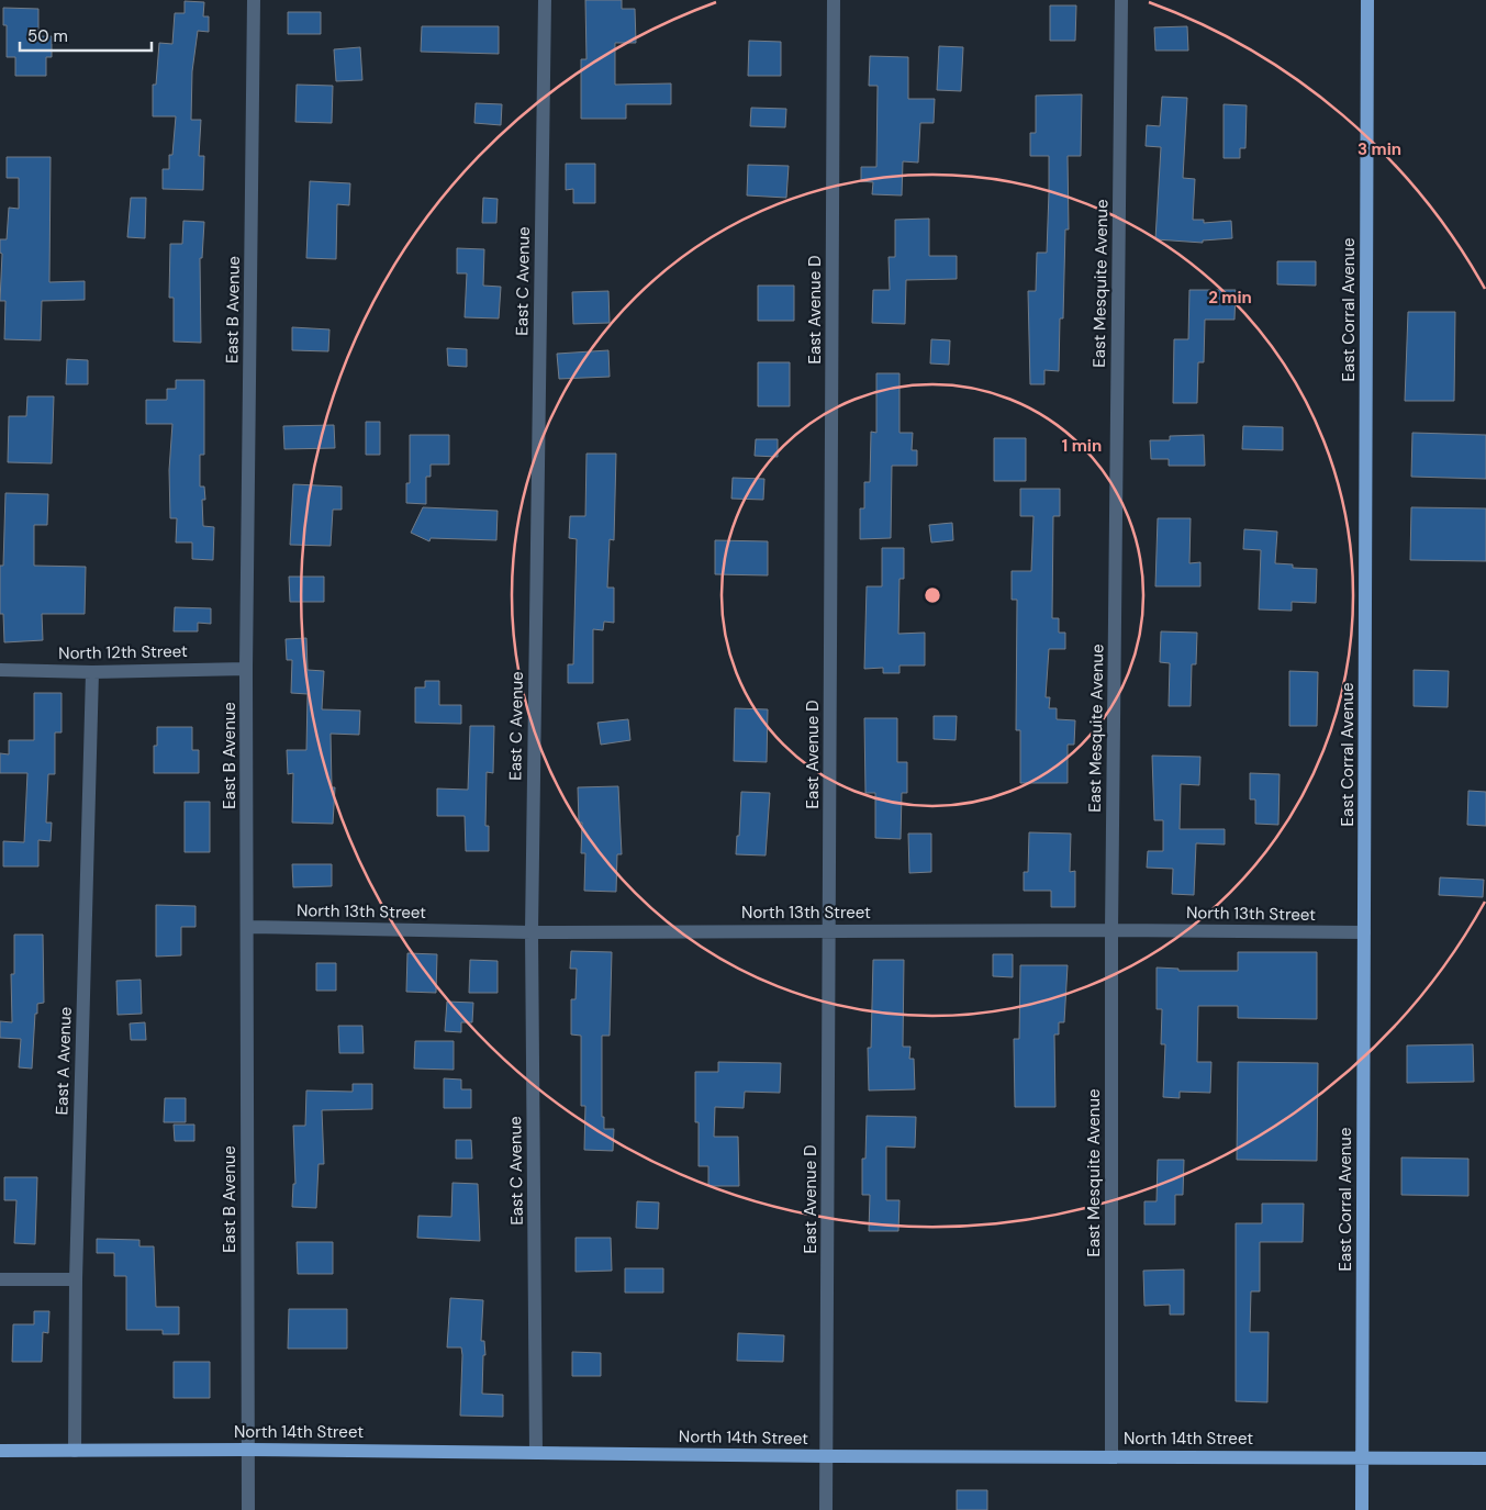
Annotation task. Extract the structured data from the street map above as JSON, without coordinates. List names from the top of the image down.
{
  "streets": {
    "main road": ["East Corral Avenue", "North 14th Street"],
    "street": [
      "East C Avenue",
      "East Mesquite Avenue",
      "East B Avenue",
      "East Avenue D",
      "North 12th Street",
      "North 13th Street",
      "East A Avenue"
    ]
  },
  "crossings": [
    ["East C Avenue", "North 13th Street"],
    ["East C Avenue", "North 14th Street"],
    ["East Mesquite Avenue", "North 13th Street"],
    ["East Mesquite Avenue", "North 14th Street"],
    ["East B Avenue", "North 12th Street"],
    ["East B Avenue", "North 13th Street"],
    ["East B Avenue", "North 14th Street"],
    ["East Avenue D", "North 13th Street"],
    ["East Avenue D", "North 14th Street"],
    ["East Corral Avenue", "North 13th Street"],
    ["East Corral Avenue", "North 14th Street"],
    ["North 12th Street", "East A Avenue"],
    ["East A Avenue", "North 14th Street"]
  ],
  "scale_bar": "50 m",
  "rings": ["3 min", "2 min", "1 min"]
}
